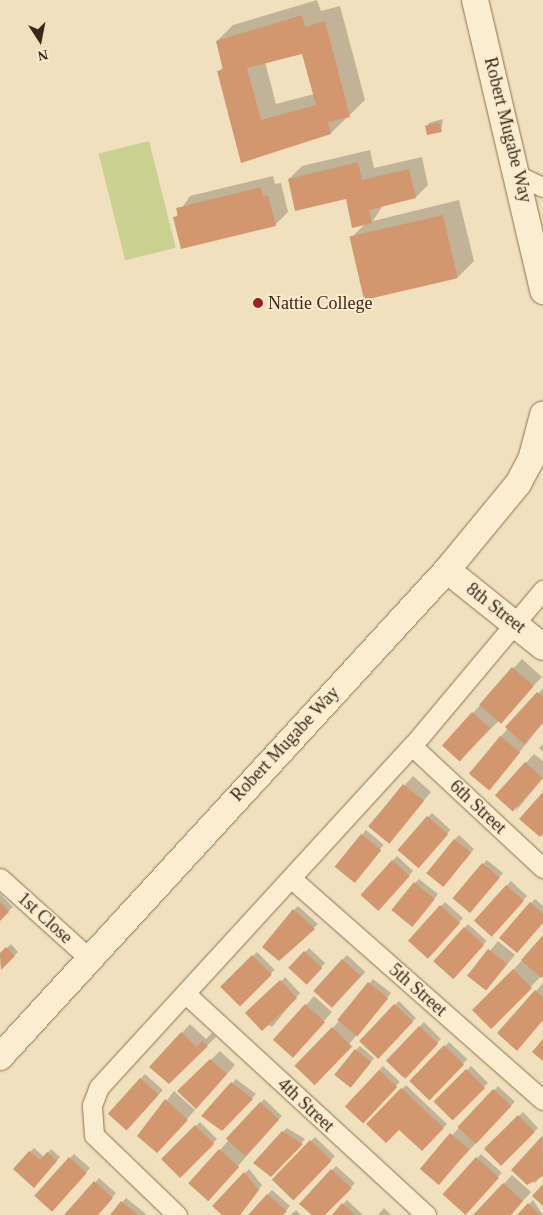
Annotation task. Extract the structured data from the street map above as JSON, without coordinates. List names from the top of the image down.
{
  "streets": {
    "street": [
      "Robert Mugabe Way",
      "8th Street",
      "6th Street",
      "1st Close",
      "5th Street",
      "4th Street"
    ]
  },
  "crossings": [
    ["Robert Mugabe Way", "8th Street"],
    ["Robert Mugabe Way", "1st Close"]
  ],
  "places": ["Nattie College"],
  "north": "bottom"
}
